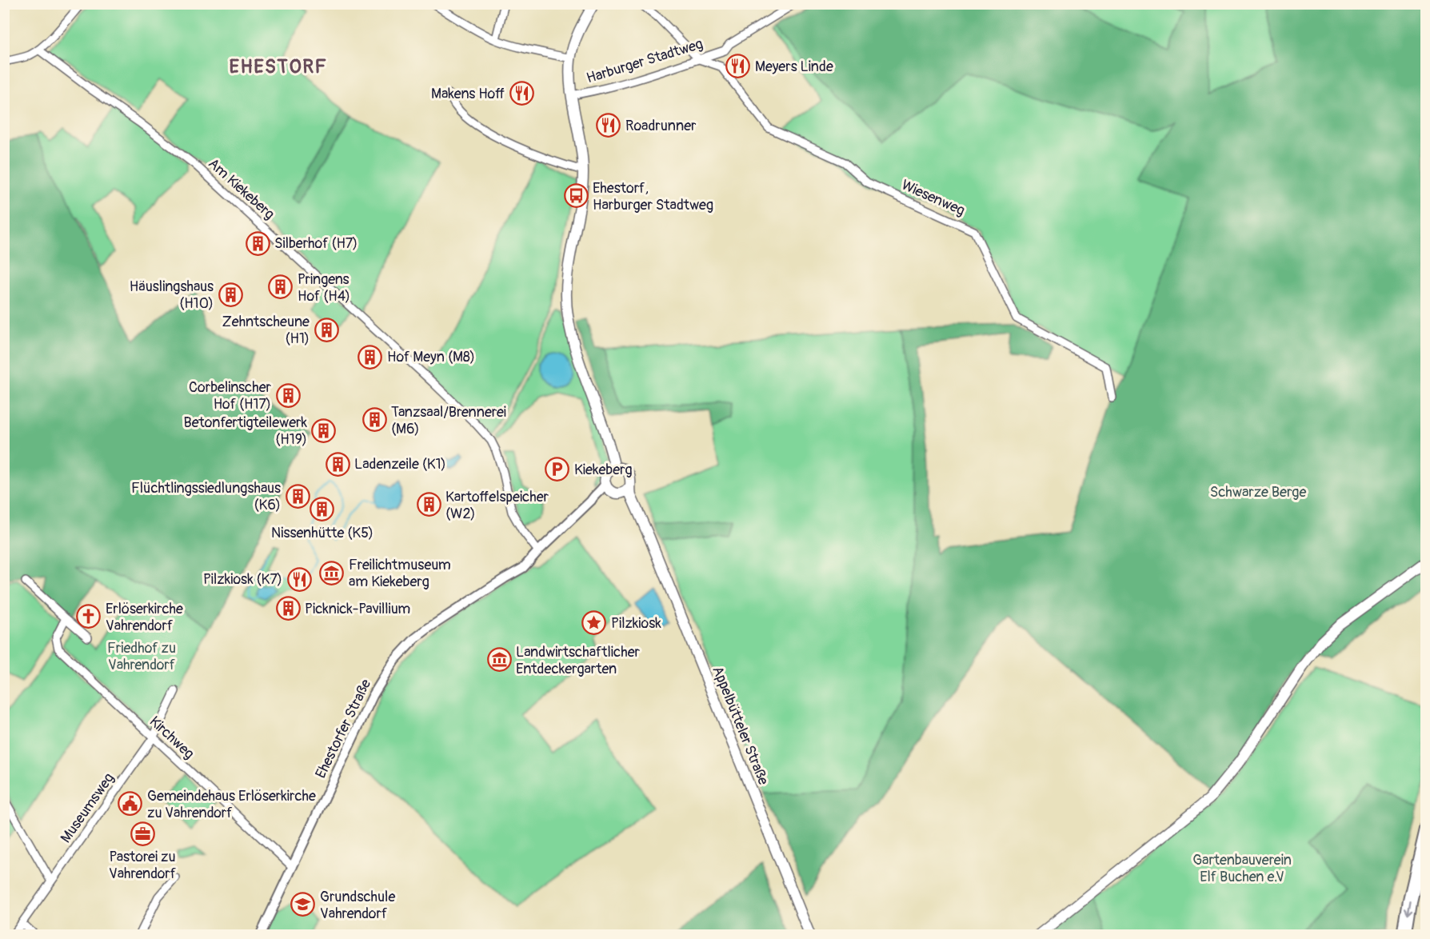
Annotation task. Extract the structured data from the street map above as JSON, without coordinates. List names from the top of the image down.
{
  "streets": {
    "main road": ["Appelbütteler Straße"],
    "street": [
      "Harburger Stadtweg",
      "Am Kiekeberg",
      "Wiesenweg",
      "Ehestorfer Straße",
      "Kirchweg",
      "Museumsweg"
    ]
  },
  "crossings": [
    ["Harburger Stadtweg", "Wiesenweg"],
    ["Am Kiekeberg", "Ehestorfer Straße"],
    ["Appelbütteler Straße", "Ehestorfer Straße"],
    ["Ehestorfer Straße", "Kirchweg"],
    ["Kirchweg", "Museumsweg"]
  ],
  "districts": ["EHESTORF"],
  "parks": ["Schwarze Berge", "Friedhof zu Vahrendorf", "Gartenbauverein Elf Buchen e.V"],
  "places": {
    "restaurant": [
      "Meyers Linde",
      "Makens Hoff",
      "Roadrunner",
      "Pilzkiosk (K7)"
    ],
    "bus stop": ["Ehestorf, Harburger Stadtweg"],
    "building": [
      "Silberhof (H7)",
      "Pringens Hof (H4)",
      "Häuslingshaus (H10)",
      "Zehntscheune (H1)",
      "Hof Meyn (M8)",
      "Corbelinscher Hof (H17)",
      "Tanzsaal/Brennerei (M6)",
      "Betonfertigteilewerk (H19)",
      "Ladenzeile (K1)",
      "Flüchtlingssiedlungshaus (K6)",
      "Kartoffelspeicher (W2)",
      "Nissenhütte (K5)",
      "Picknick-Pavillium"
    ],
    "parking": ["Kiekeberg"],
    "museum": ["Freilichtmuseum am Kiekeberg", "Landwirtschaftlicher Entdeckergarten"],
    "church": ["Erlöserkirche Vahrendorf"],
    "place": ["Pilzkiosk"],
    "public building": ["Gemeindehaus Erlöserkirche zu Vahrendorf"],
    "office": ["Pastorei zu Vahrendorf"],
    "school or university": ["Grundschule Vahrendorf"]
  }
}
